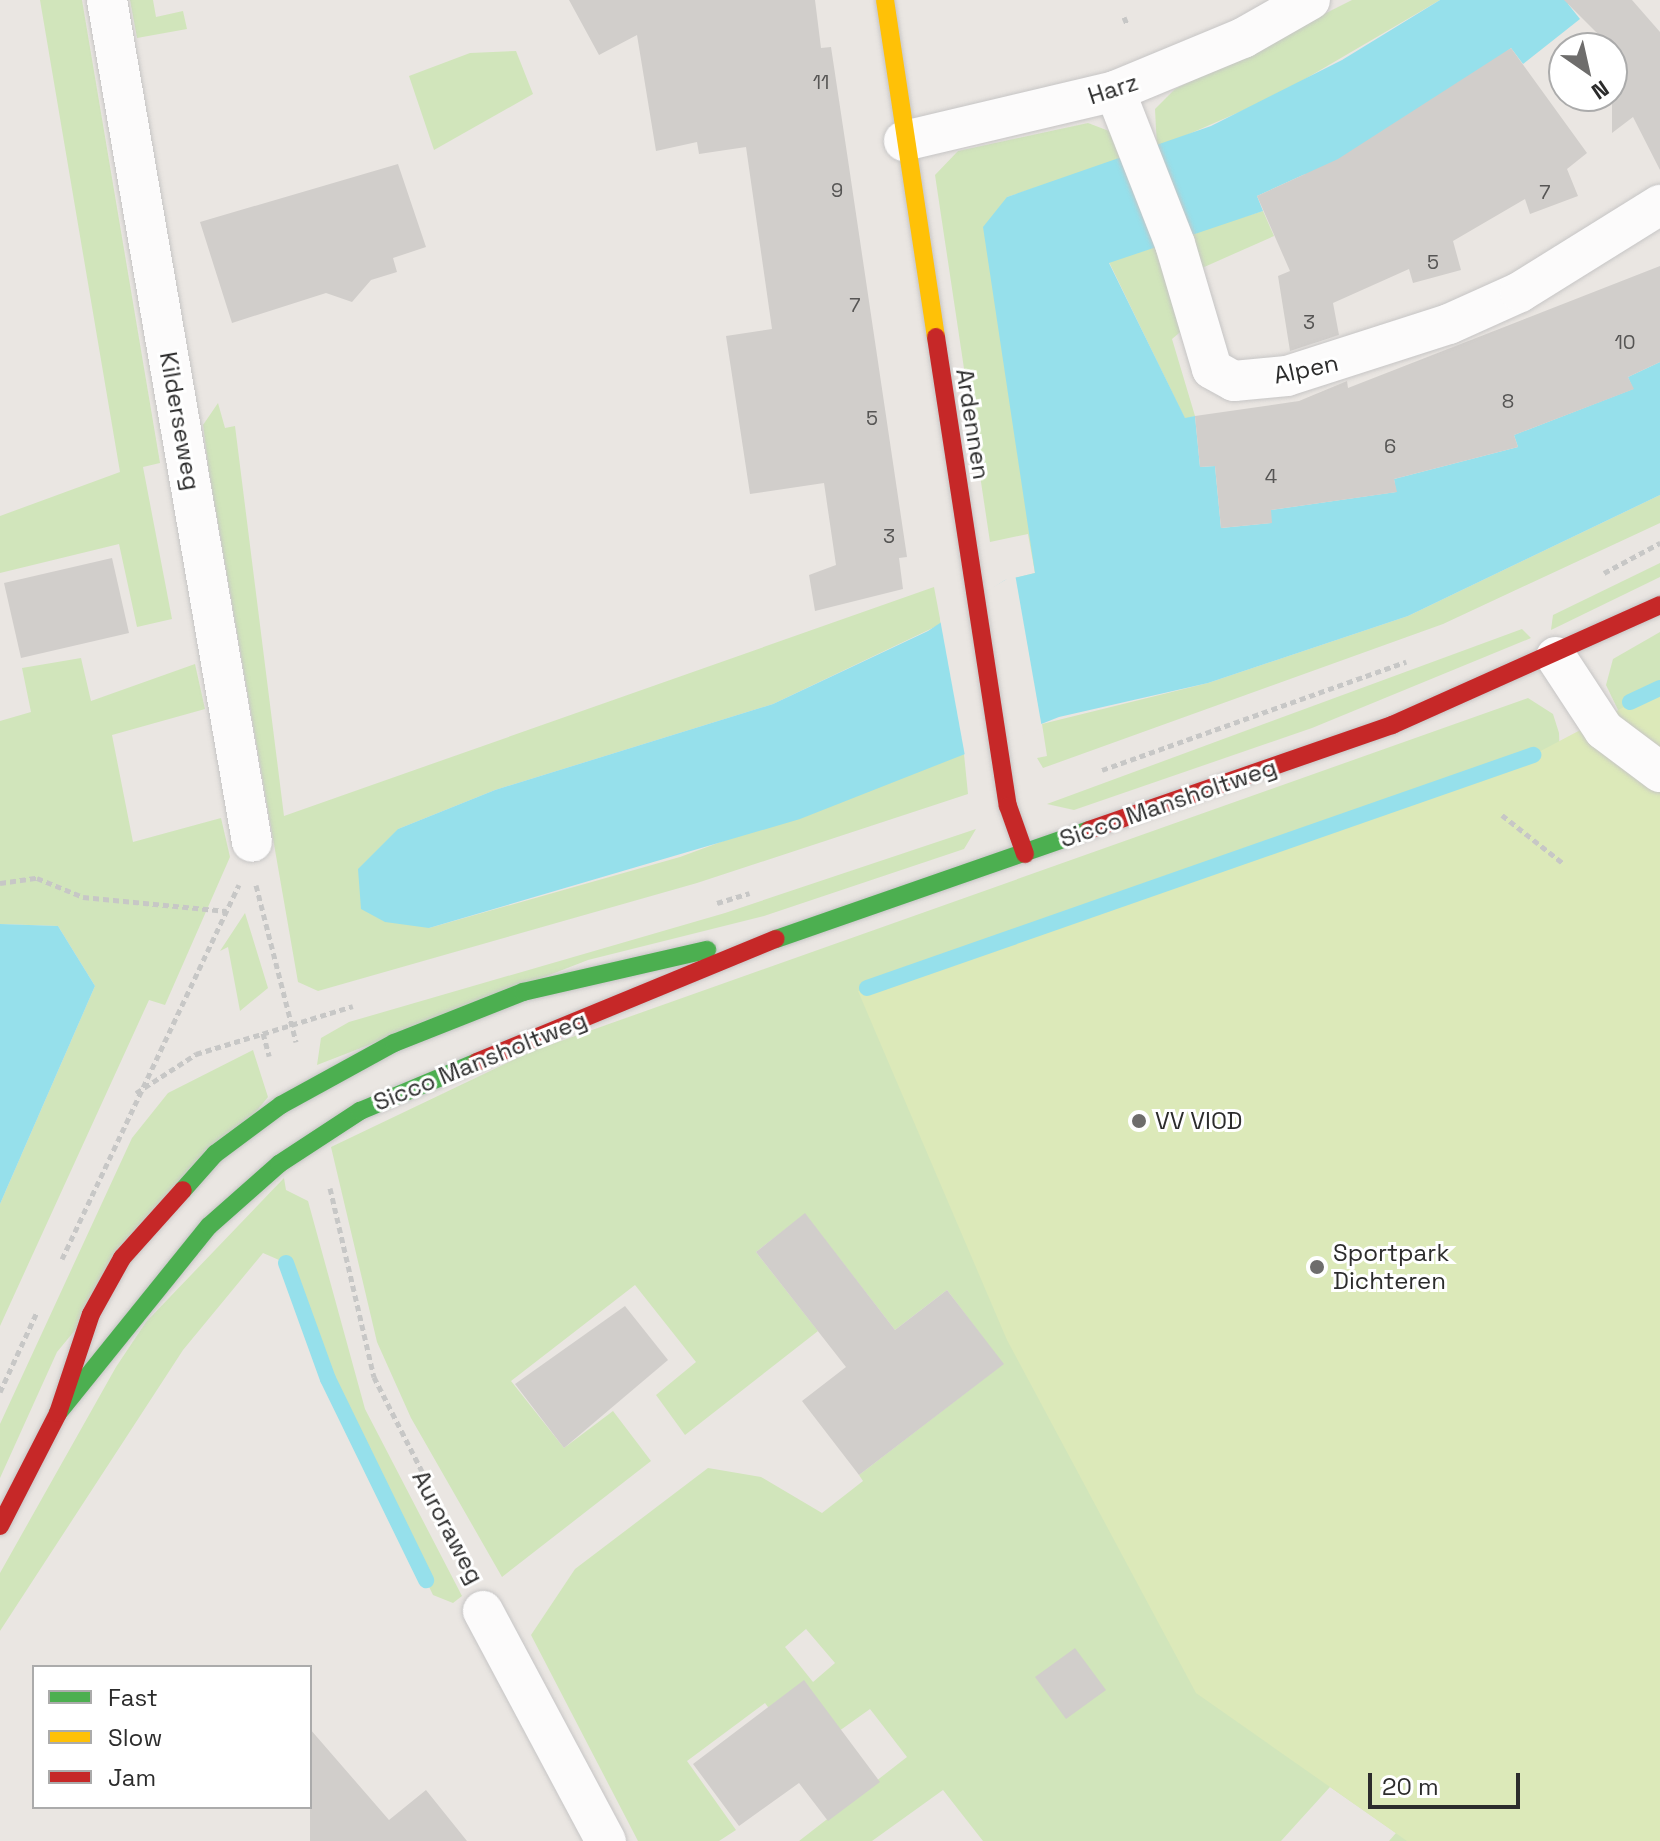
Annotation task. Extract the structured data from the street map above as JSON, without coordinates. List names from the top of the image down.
{
  "streets": {
    "street": [
      "Harz",
      "Alpen",
      "Kilderseweg",
      "Ardennen",
      "Sicco Mansholtweg",
      "Auroraweg"
    ]
  },
  "crossings": [
    ["Harz", "Alpen"],
    ["Harz", "Ardennen"],
    ["Ardennen", "Sicco Mansholtweg"]
  ],
  "places": ["VV VIOD", "Sportpark Dichteren"],
  "house_numbers": [
    "11",
    "9",
    "7",
    "5",
    "7",
    "3",
    "10",
    "8",
    "5",
    "6",
    "4",
    "3"
  ],
  "legend": ["Fast", "Slow", "Jam"],
  "scale_bar": "20 m",
  "north": "bottom right"
}
